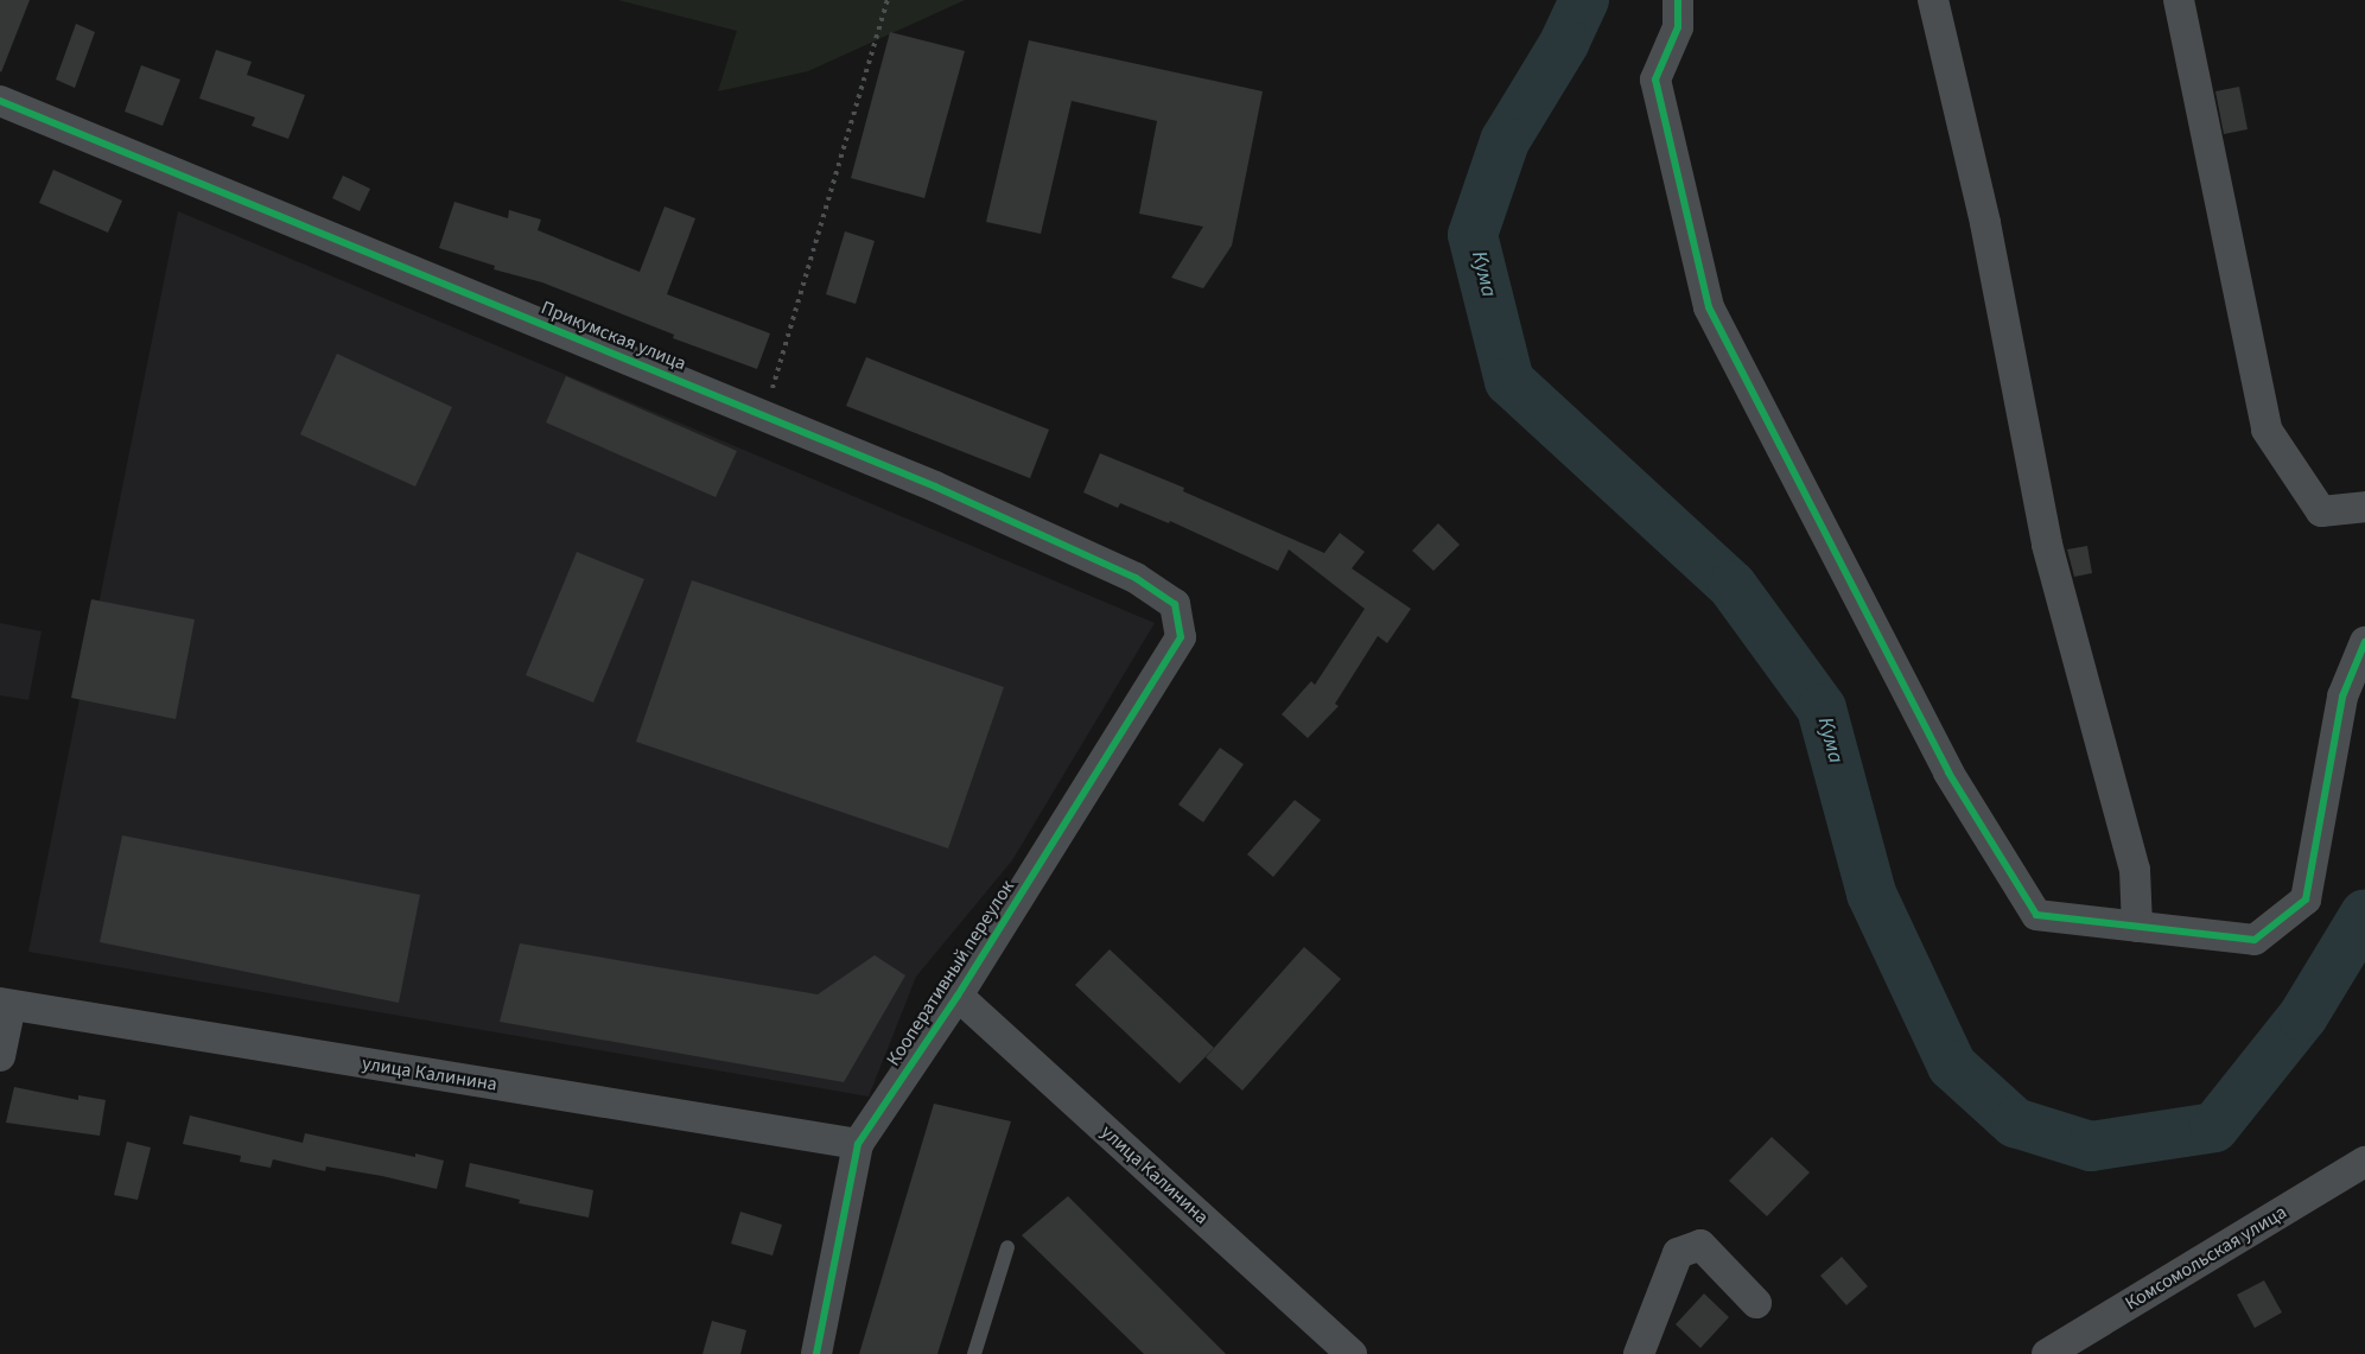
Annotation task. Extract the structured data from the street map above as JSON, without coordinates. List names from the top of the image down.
{
  "streets": {
    "street": [
      "Прикумская улица",
      "Кооперативный переулок",
      "улица Калинина",
      "Комсомольская улица"
    ]
  },
  "crossings": [
    ["Прикумская улица", "Кооперативный переулок"],
    ["Кооперативный переулок", "улица Калинина"]
  ],
  "water": ["Кума"]
}
